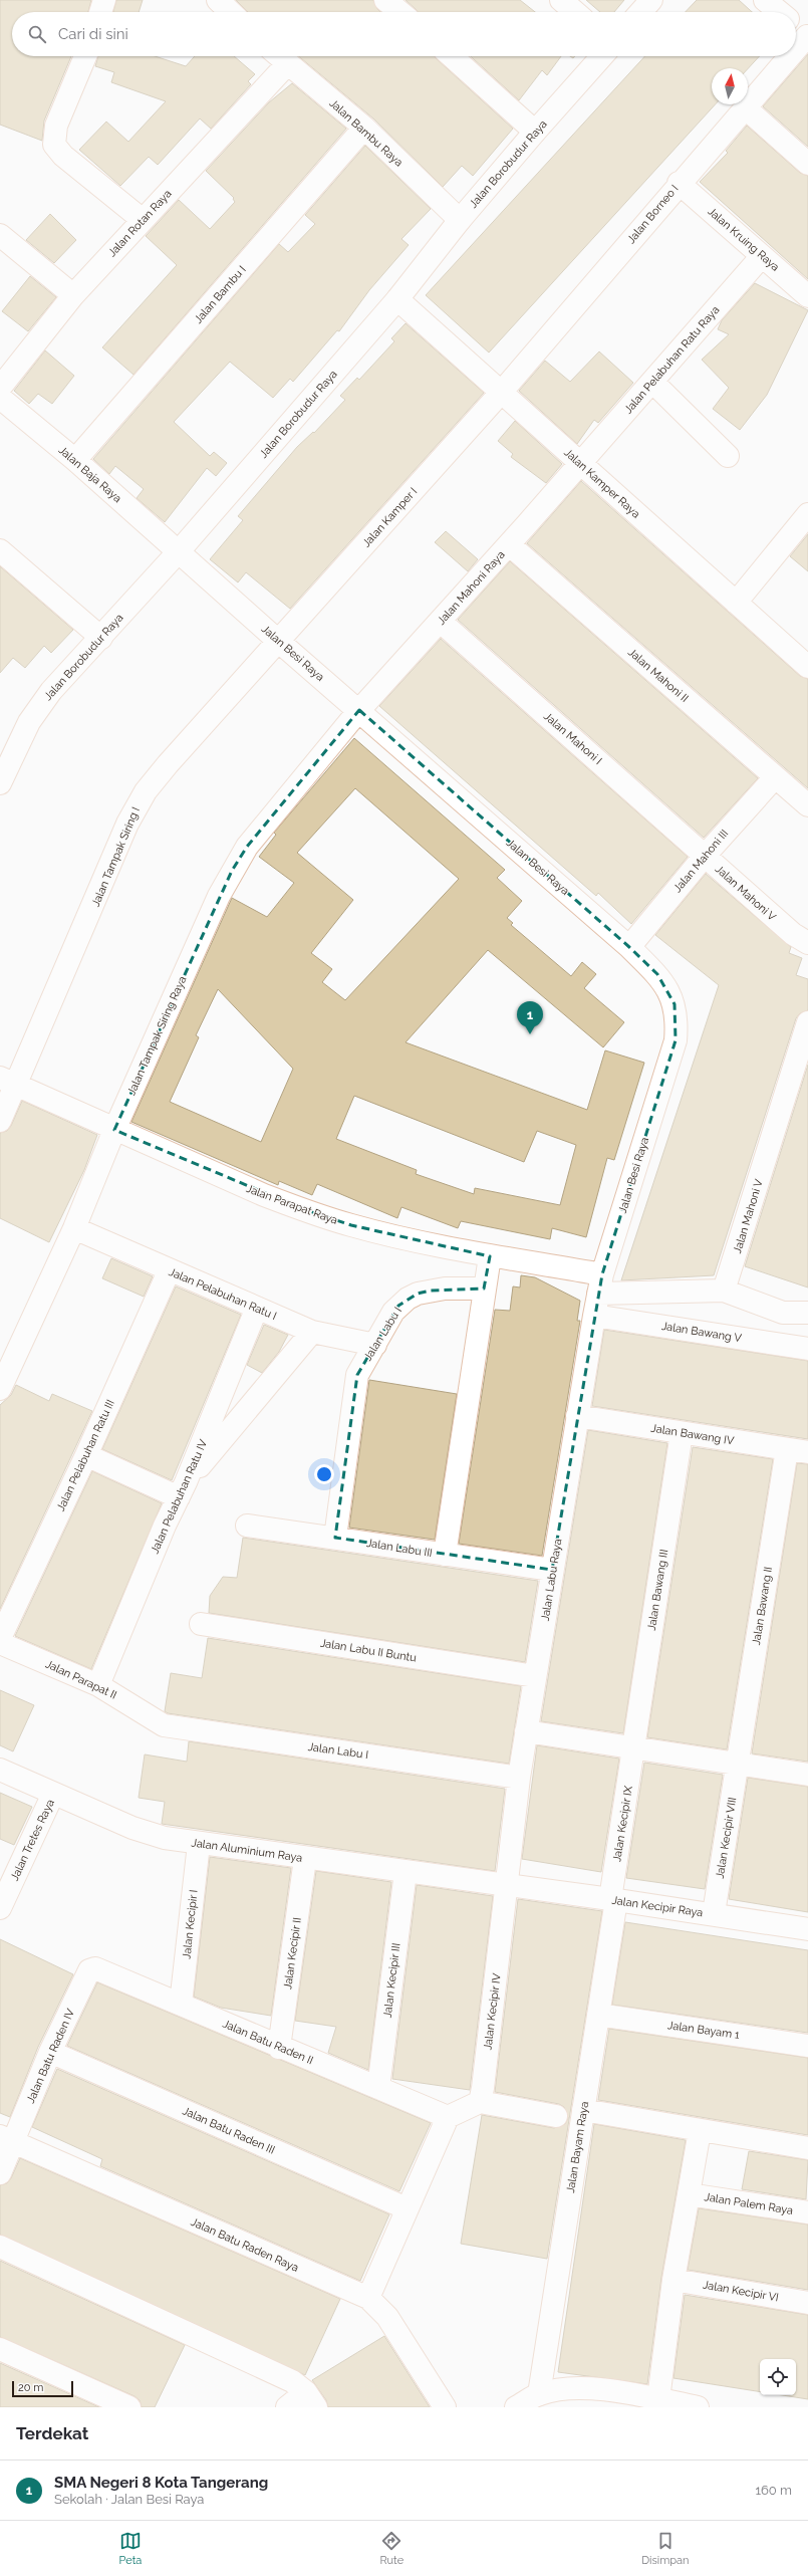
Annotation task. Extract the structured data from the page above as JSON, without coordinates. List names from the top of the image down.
{
  "streets": {
    "street": [
      "Jalan Bambu Raya",
      "Jalan Borobudur Raya",
      "Jalan Borneo I",
      "Jalan Rotan Raya",
      "Jalan Kruing Raya",
      "Jalan Bambu I",
      "Jalan Pelabuhan Ratu Raya",
      "Jalan Baja Raya",
      "Jalan Kamper Raya",
      "Jalan Kamper I",
      "Jalan Mahoni Raya",
      "Jalan Besi Raya",
      "Jalan Mahoni II",
      "Jalan Mahoni I",
      "Jalan Tampak Siring I",
      "Jalan Mahoni III",
      "Jalan Mahoni V",
      "Jalan Tampak Siring Raya",
      "Jalan Parapat Raya",
      "Jalan Pelabuhan Ratu I",
      "Jalan Bawang V",
      "Jalan Labu I",
      "Jalan Bawang IV",
      "Jalan Pelabuhan Ratu III",
      "Jalan Pelabuhan Ratu IV",
      "Jalan Labu III",
      "Jalan Labu Raya",
      "Jalan Bawang III",
      "Jalan Bawang II",
      "Jalan Labu II Buntu",
      "Jalan Parapat II",
      "Jalan Kecipir IX",
      "Jalan Kecipir VIII",
      "Jalan Tretes Raya",
      "Jalan Aluminium Raya",
      "Jalan Kecipir Raya",
      "Jalan Kecipir I",
      "Jalan Kecipir II",
      "Jalan Kecipir III",
      "Jalan Kecipir IV",
      "Jalan Bayam 1",
      "Jalan Batu Raden II",
      "Jalan Batu Raden IV",
      "Jalan Batu Raden III",
      "Jalan Bayam Raya",
      "Jalan Palem Raya",
      "Jalan Batu Raden Raya",
      "Jalan Kecipir VI"
    ]
  },
  "crossings": [
    ["Jalan Bambu Raya", "Jalan Borobudur Raya"],
    ["Jalan Bambu Raya", "Jalan Rotan Raya"],
    ["Jalan Bambu Raya", "Jalan Bambu I"],
    ["Jalan Borobudur Raya", "Jalan Baja Raya"],
    ["Jalan Borobudur Raya", "Jalan Kamper Raya"],
    ["Jalan Borobudur Raya", "Jalan Besi Raya"],
    ["Jalan Borneo I", "Jalan Kruing Raya"],
    ["Jalan Borneo I", "Jalan Kamper Raya"],
    ["Jalan Borneo I", "Jalan Kamper I"],
    ["Jalan Kruing Raya", "Jalan Pelabuhan Ratu Raya"],
    ["Jalan Bambu I", "Jalan Baja Raya"],
    ["Jalan Pelabuhan Ratu Raya", "Jalan Kamper Raya"],
    ["Jalan Pelabuhan Ratu Raya", "Jalan Mahoni Raya"],
    ["Jalan Baja Raya", "Jalan Besi Raya"],
    ["Jalan Kamper Raya", "Jalan Kamper I"],
    ["Jalan Kamper Raya", "Jalan Mahoni Raya"],
    ["Jalan Kamper I", "Jalan Besi Raya"],
    ["Jalan Kamper I", "Jalan Tampak Siring I"],
    ["Jalan Mahoni Raya", "Jalan Besi Raya"],
    ["Jalan Mahoni Raya", "Jalan Mahoni II"],
    ["Jalan Mahoni Raya", "Jalan Mahoni I"],
    ["Jalan Mahoni Raya", "Jalan Tampak Siring Raya"],
    ["Jalan Besi Raya", "Jalan Tampak Siring I"],
    ["Jalan Besi Raya", "Jalan Mahoni III"],
    ["Jalan Besi Raya", "Jalan Tampak Siring Raya"],
    ["Jalan Besi Raya", "Jalan Parapat Raya"],
    ["Jalan Besi Raya", "Jalan Labu Raya"],
    ["Jalan Mahoni II", "Jalan Mahoni III"],
    ["Jalan Mahoni I", "Jalan Mahoni III"],
    ["Jalan Mahoni I", "Jalan Mahoni V"],
    ["Jalan Tampak Siring I", "Jalan Parapat Raya"],
    ["Jalan Mahoni III", "Jalan Mahoni V"],
    ["Jalan Tampak Siring Raya", "Jalan Parapat Raya"],
    ["Jalan Tampak Siring Raya", "Jalan Pelabuhan Ratu I"],
    ["Jalan Parapat Raya", "Jalan Labu Raya"],
    ["Jalan Pelabuhan Ratu I", "Jalan Labu I"],
    ["Jalan Pelabuhan Ratu I", "Jalan Pelabuhan Ratu III"],
    ["Jalan Pelabuhan Ratu I", "Jalan Pelabuhan Ratu IV"],
    ["Jalan Bawang V", "Jalan Labu Raya"],
    ["Jalan Labu I", "Jalan Labu III"],
    ["Jalan Labu I", "Jalan Labu Raya"],
    ["Jalan Labu I", "Jalan Parapat II"],
    ["Jalan Bawang IV", "Jalan Labu Raya"],
    ["Jalan Bawang IV", "Jalan Bawang III"],
    ["Jalan Bawang IV", "Jalan Bawang II"],
    ["Jalan Pelabuhan Ratu IV", "Jalan Parapat II"],
    ["Jalan Labu III", "Jalan Labu Raya"],
    ["Jalan Labu Raya", "Jalan Labu II Buntu"],
    ["Jalan Labu Raya", "Jalan Aluminium Raya"],
    ["Jalan Labu Raya", "Jalan Kecipir Raya"],
    ["Jalan Labu Raya", "Jalan Kecipir IV"],
    ["Jalan Bawang III", "Jalan Kecipir IX"],
    ["Jalan Bawang II", "Jalan Kecipir VIII"],
    ["Jalan Kecipir IX", "Jalan Kecipir Raya"],
    ["Jalan Kecipir IX", "Jalan Bayam Raya"],
    ["Jalan Kecipir VIII", "Jalan Kecipir Raya"],
    ["Jalan Tretes Raya", "Jalan Aluminium Raya"],
    ["Jalan Aluminium Raya", "Jalan Kecipir Raya"],
    ["Jalan Aluminium Raya", "Jalan Kecipir I"],
    ["Jalan Aluminium Raya", "Jalan Kecipir II"],
    ["Jalan Aluminium Raya", "Jalan Kecipir III"],
    ["Jalan Aluminium Raya", "Jalan Kecipir IV"],
    ["Jalan Kecipir Raya", "Jalan Kecipir IV"],
    ["Jalan Kecipir Raya", "Jalan Bayam Raya"],
    ["Jalan Kecipir I", "Jalan Batu Raden II"],
    ["Jalan Kecipir II", "Jalan Batu Raden II"],
    ["Jalan Kecipir III", "Jalan Batu Raden II"],
    ["Jalan Bayam 1", "Jalan Bayam Raya"],
    ["Jalan Batu Raden II", "Jalan Batu Raden IV"],
    ["Jalan Batu Raden IV", "Jalan Batu Raden III"],
    ["Jalan Batu Raden IV", "Jalan Batu Raden Raya"]
  ],
  "scale_bar": "20 m",
  "north": "top",
  "page": {
    "search": "Cari di sini",
    "pins": "1",
    "scale": "20 m",
    "heading": "Terdekat",
    "list": [
      {
        "mark": "1",
        "name": "SMA Negeri 8 Kota Tangerang",
        "note": "Sekolah · Jalan Besi Raya",
        "value": "160 m"
      }
    ],
    "nav": ["Peta", "Rute", "Disimpan"]
  }
}
